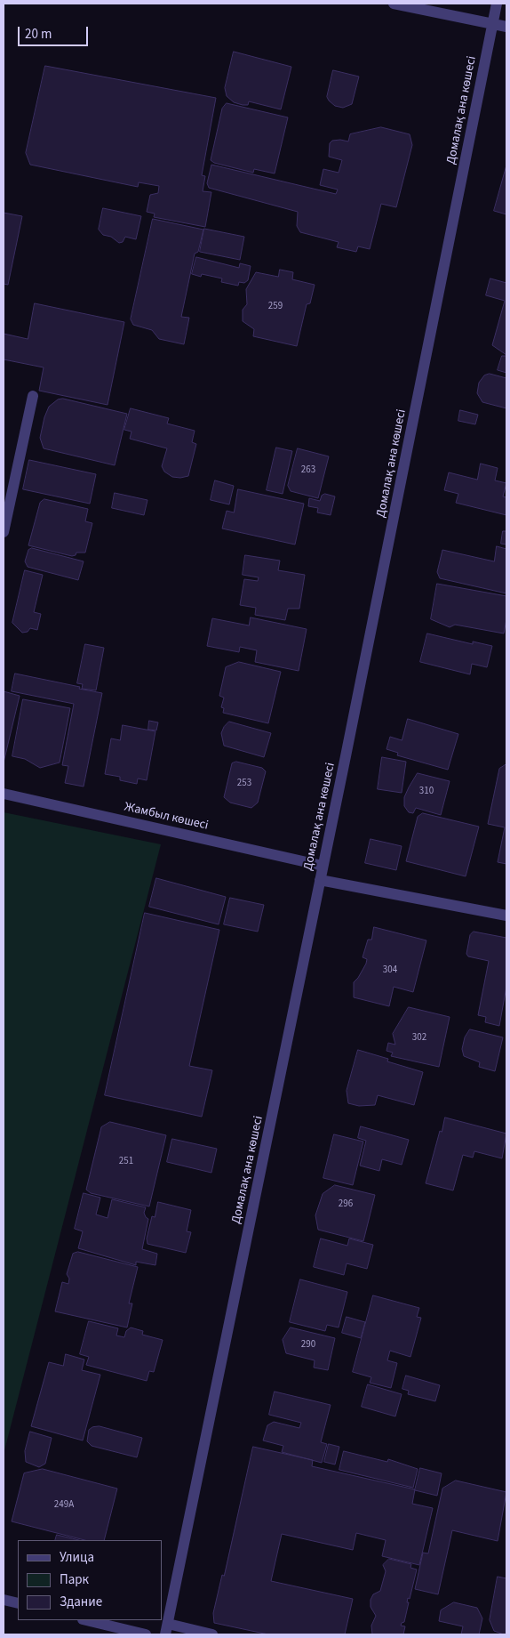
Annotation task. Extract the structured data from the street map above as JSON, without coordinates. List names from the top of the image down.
{
  "streets": {
    "street": ["Домалақ ана көшесі", "Жамбыл көшесі"]
  },
  "crossings": [
    ["Домалақ ана көшесі", "Жамбыл көшесі"]
  ],
  "house_numbers": [
    "259",
    "263",
    "253",
    "310",
    "304",
    "302",
    "251",
    "296",
    "290",
    "249А"
  ],
  "legend": ["Улица", "Парк", "Здание"],
  "scale_bar": "20 m"
}
